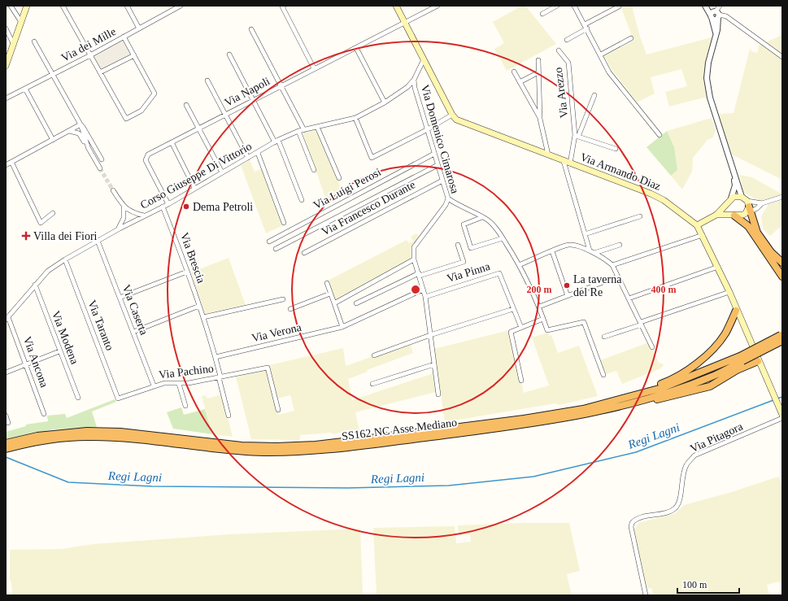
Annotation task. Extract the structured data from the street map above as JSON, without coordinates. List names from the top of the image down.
{
  "streets": {
    "highway": ["SS162 NC Asse Mediano"],
    "main road": ["Via Armando Diaz"],
    "street": [
      "Via dei Mille",
      "Via Napoli",
      "Via Arezzo",
      "Via Domenico Cimarosa",
      "Corso Giuseppe Di Vittorio",
      "Via Luigi Perosi",
      "Via Francesco Durante",
      "Via Brescia",
      "Via Pinna",
      "Via Caserta",
      "Via Taranto",
      "Via Verona",
      "Via Modena",
      "Via Ancona",
      "Via Pachino",
      "Via Pitagora"
    ]
  },
  "crossings": [
    ["Via Napoli", "Corso Giuseppe Di Vittorio"],
    ["Via Arezzo", "Via Armando Diaz"],
    ["Via Domenico Cimarosa", "Corso Giuseppe Di Vittorio"],
    ["Via Domenico Cimarosa", "Via Luigi Perosi"],
    ["Via Domenico Cimarosa", "Via Francesco Durante"],
    ["Via Domenico Cimarosa", "Via Pinna"],
    ["Via Domenico Cimarosa", "Via Verona"],
    ["Corso Giuseppe Di Vittorio", "Via Brescia"],
    ["Corso Giuseppe Di Vittorio", "Via Caserta"],
    ["Corso Giuseppe Di Vittorio", "Via Taranto"],
    ["Corso Giuseppe Di Vittorio", "Via Modena"],
    ["Corso Giuseppe Di Vittorio", "Via Ancona"],
    ["Via Brescia", "Via Verona"],
    ["Via Brescia", "Via Pachino"],
    ["Via Caserta", "Via Pachino"],
    ["Via Taranto", "Via Pachino"]
  ],
  "water": ["Regi Lagni"],
  "places": {
    "other": ["Dema Petroli", "La taverna del Re"],
    "health": ["Villa dei Fiori"]
  },
  "scale_bar": "100 m",
  "rings": ["200 m", "400 m"]
}
